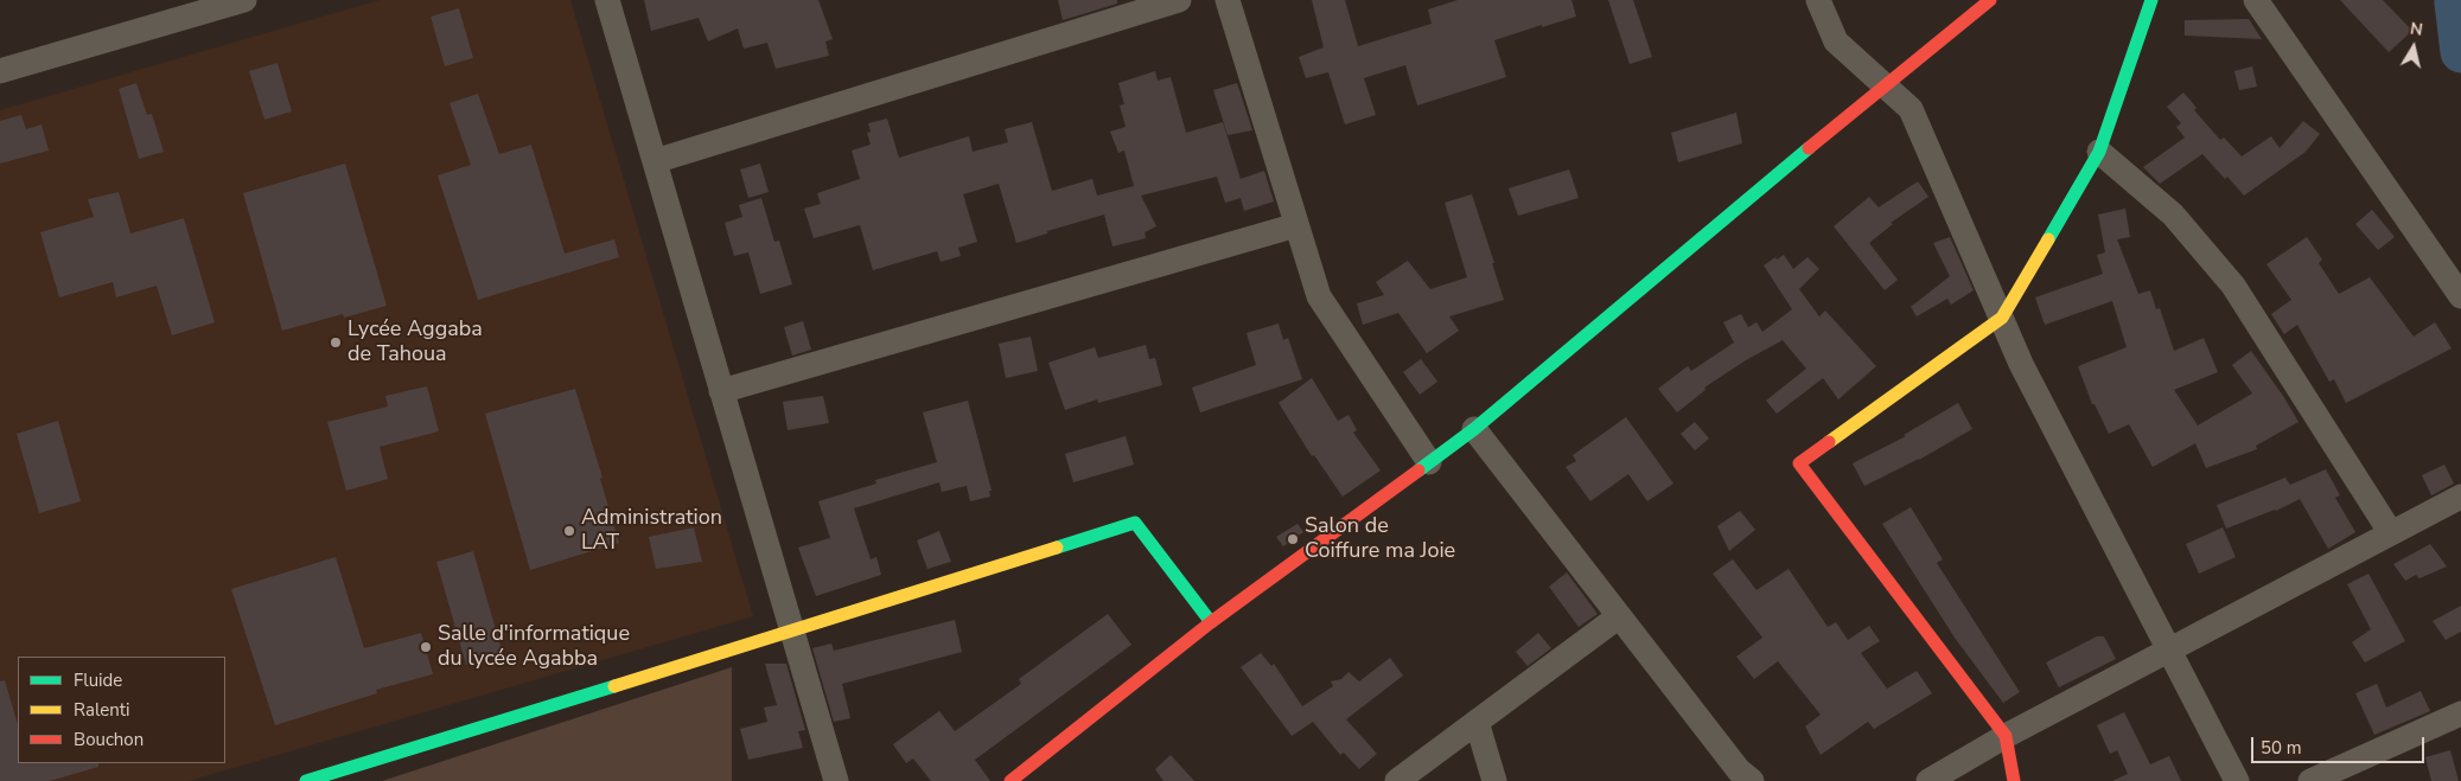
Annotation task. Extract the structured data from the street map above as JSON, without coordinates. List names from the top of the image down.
{
  "places": [
    "Lycée Aggaba de Tahoua",
    "Administration LAT",
    "Salon de Coiffure ma Joie",
    "Salle d'informatique du lycée Agabba"
  ],
  "legend": ["Fluide", "Ralenti", "Bouchon"],
  "scale_bar": "50 m",
  "north": "top"
}
